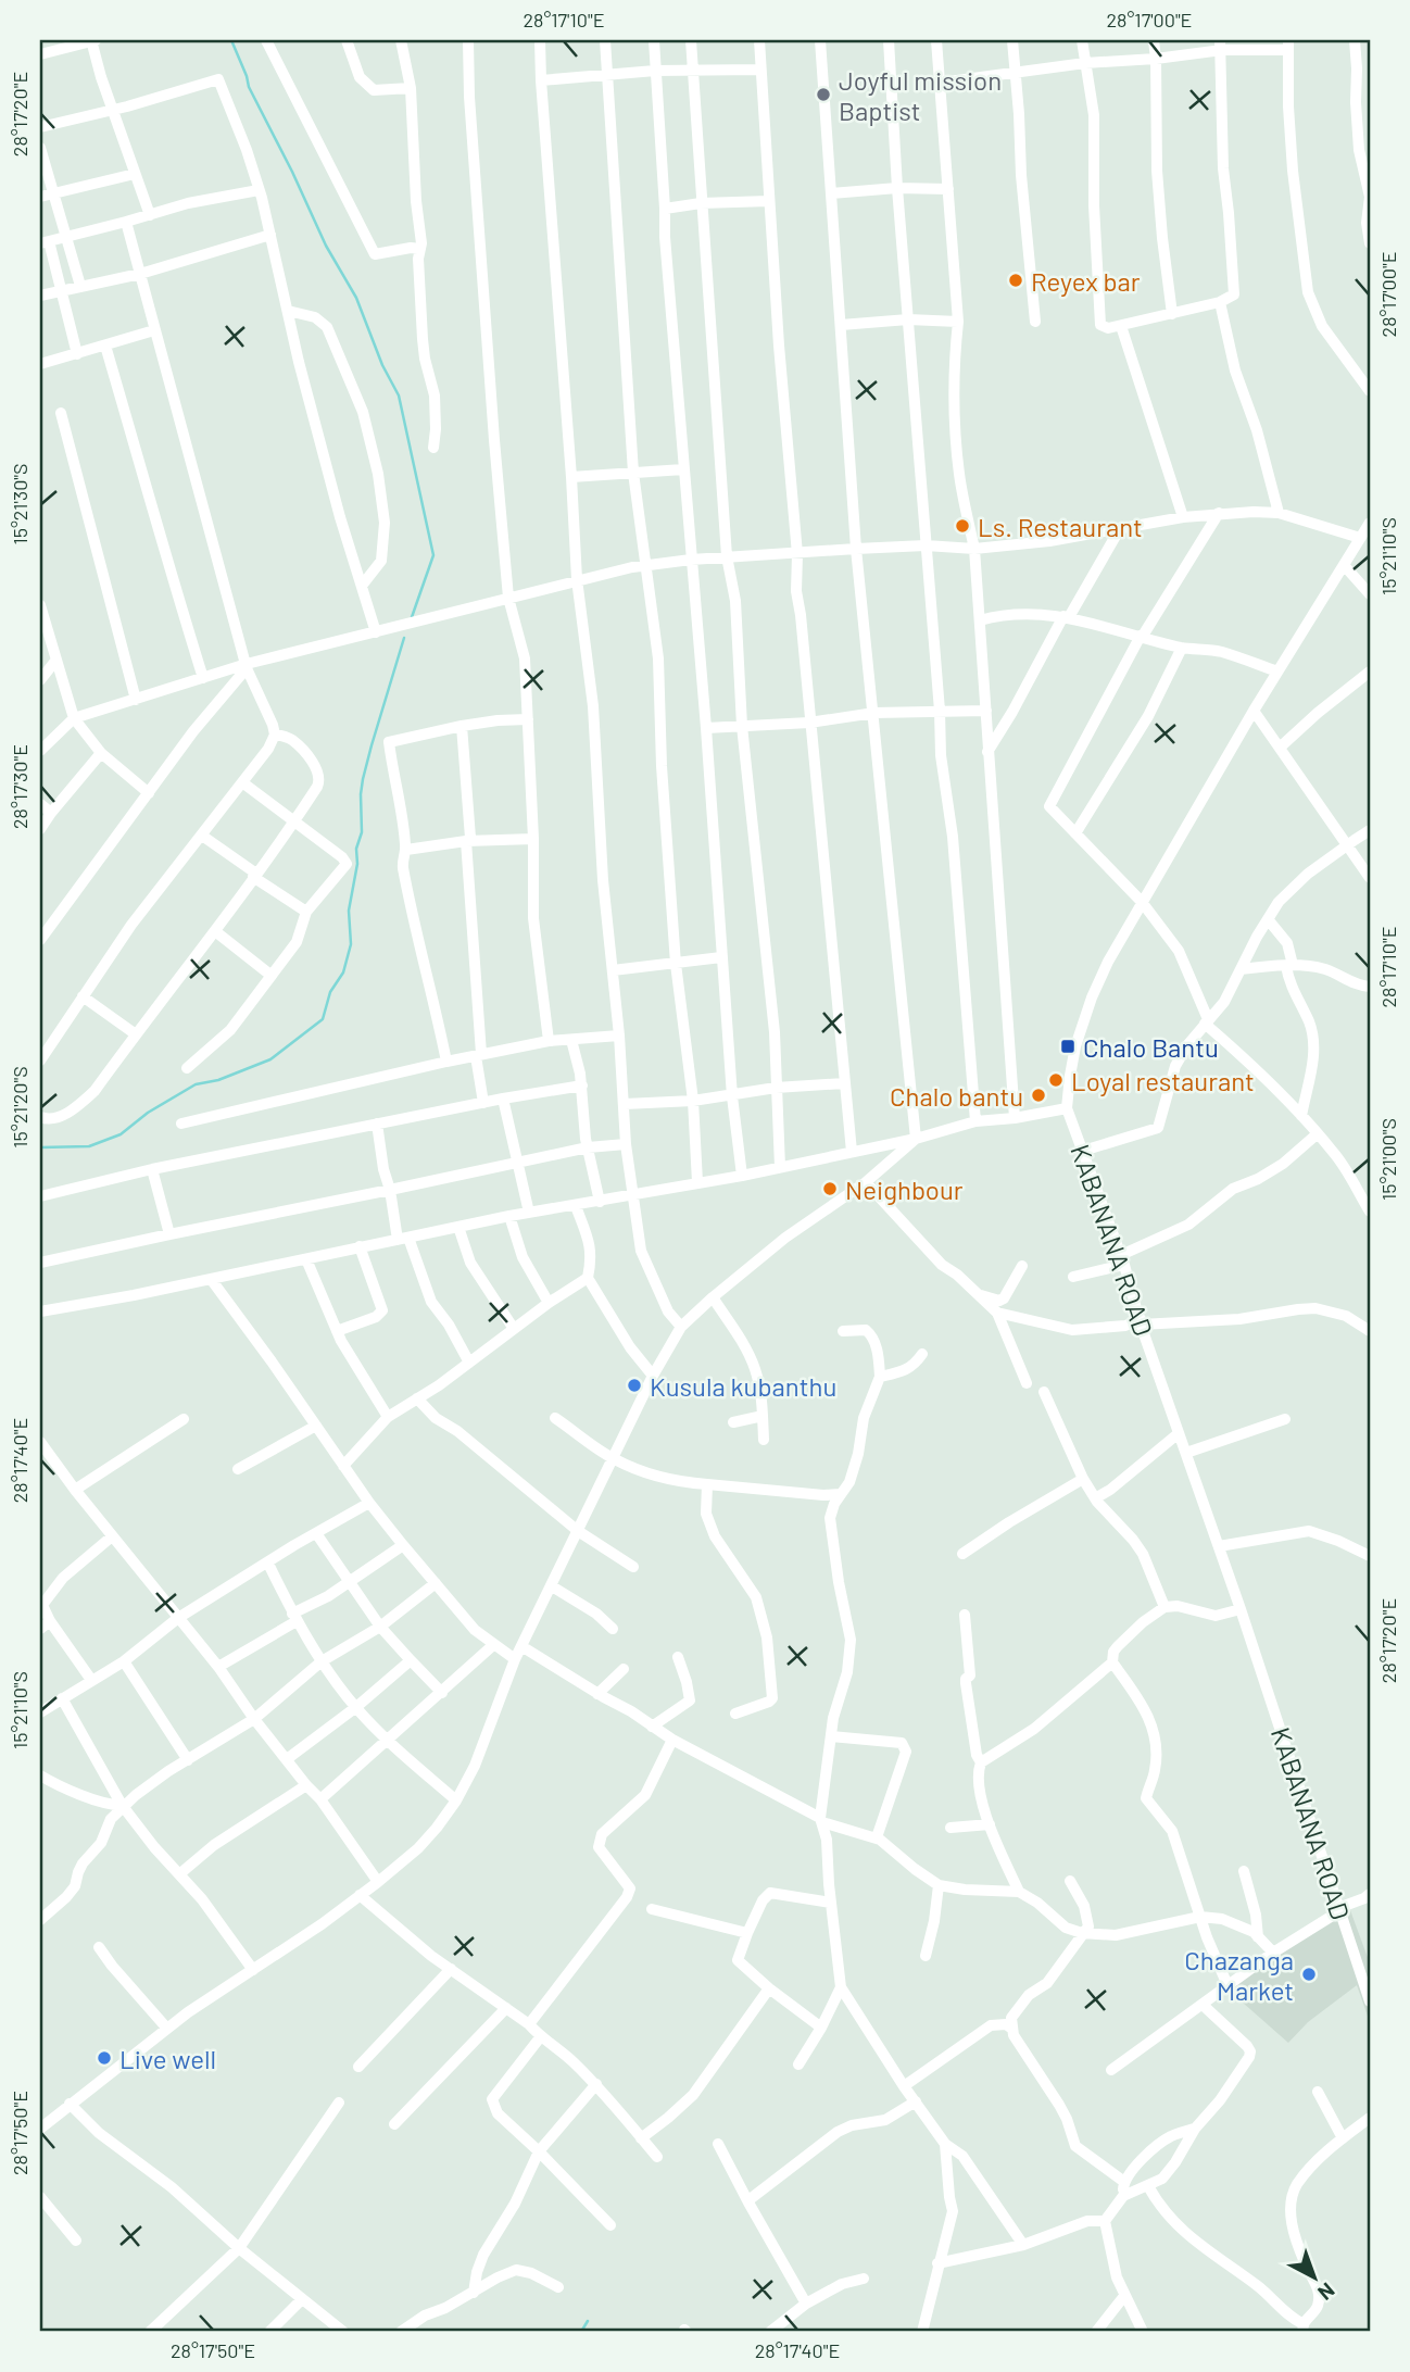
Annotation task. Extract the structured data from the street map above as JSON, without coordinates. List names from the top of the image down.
{
  "streets": {
    "street": ["KABANANA ROAD"]
  },
  "places": {
    "other": [
      "Joyful mission Baptist",
      "Reyex bar",
      "Ls. Restaurant",
      "Loyal restaurant",
      "Chalo bantu",
      "Neighbour",
      "Kusula kubanthu",
      "Chazanga Market",
      "Live well"
    ],
    "transit": ["Chalo Bantu"]
  },
  "north": "bottom right",
  "coordinates": [
    "28°17'10\"E",
    "28°17'00\"E",
    "28°17'20\"E",
    "15°21'30\"S",
    "15°21'10\"S",
    "28°17'30\"E",
    "15°21'20\"S",
    "15°21'00\"S",
    "28°17'40\"E",
    "28°17'50\"E"
  ]
}
